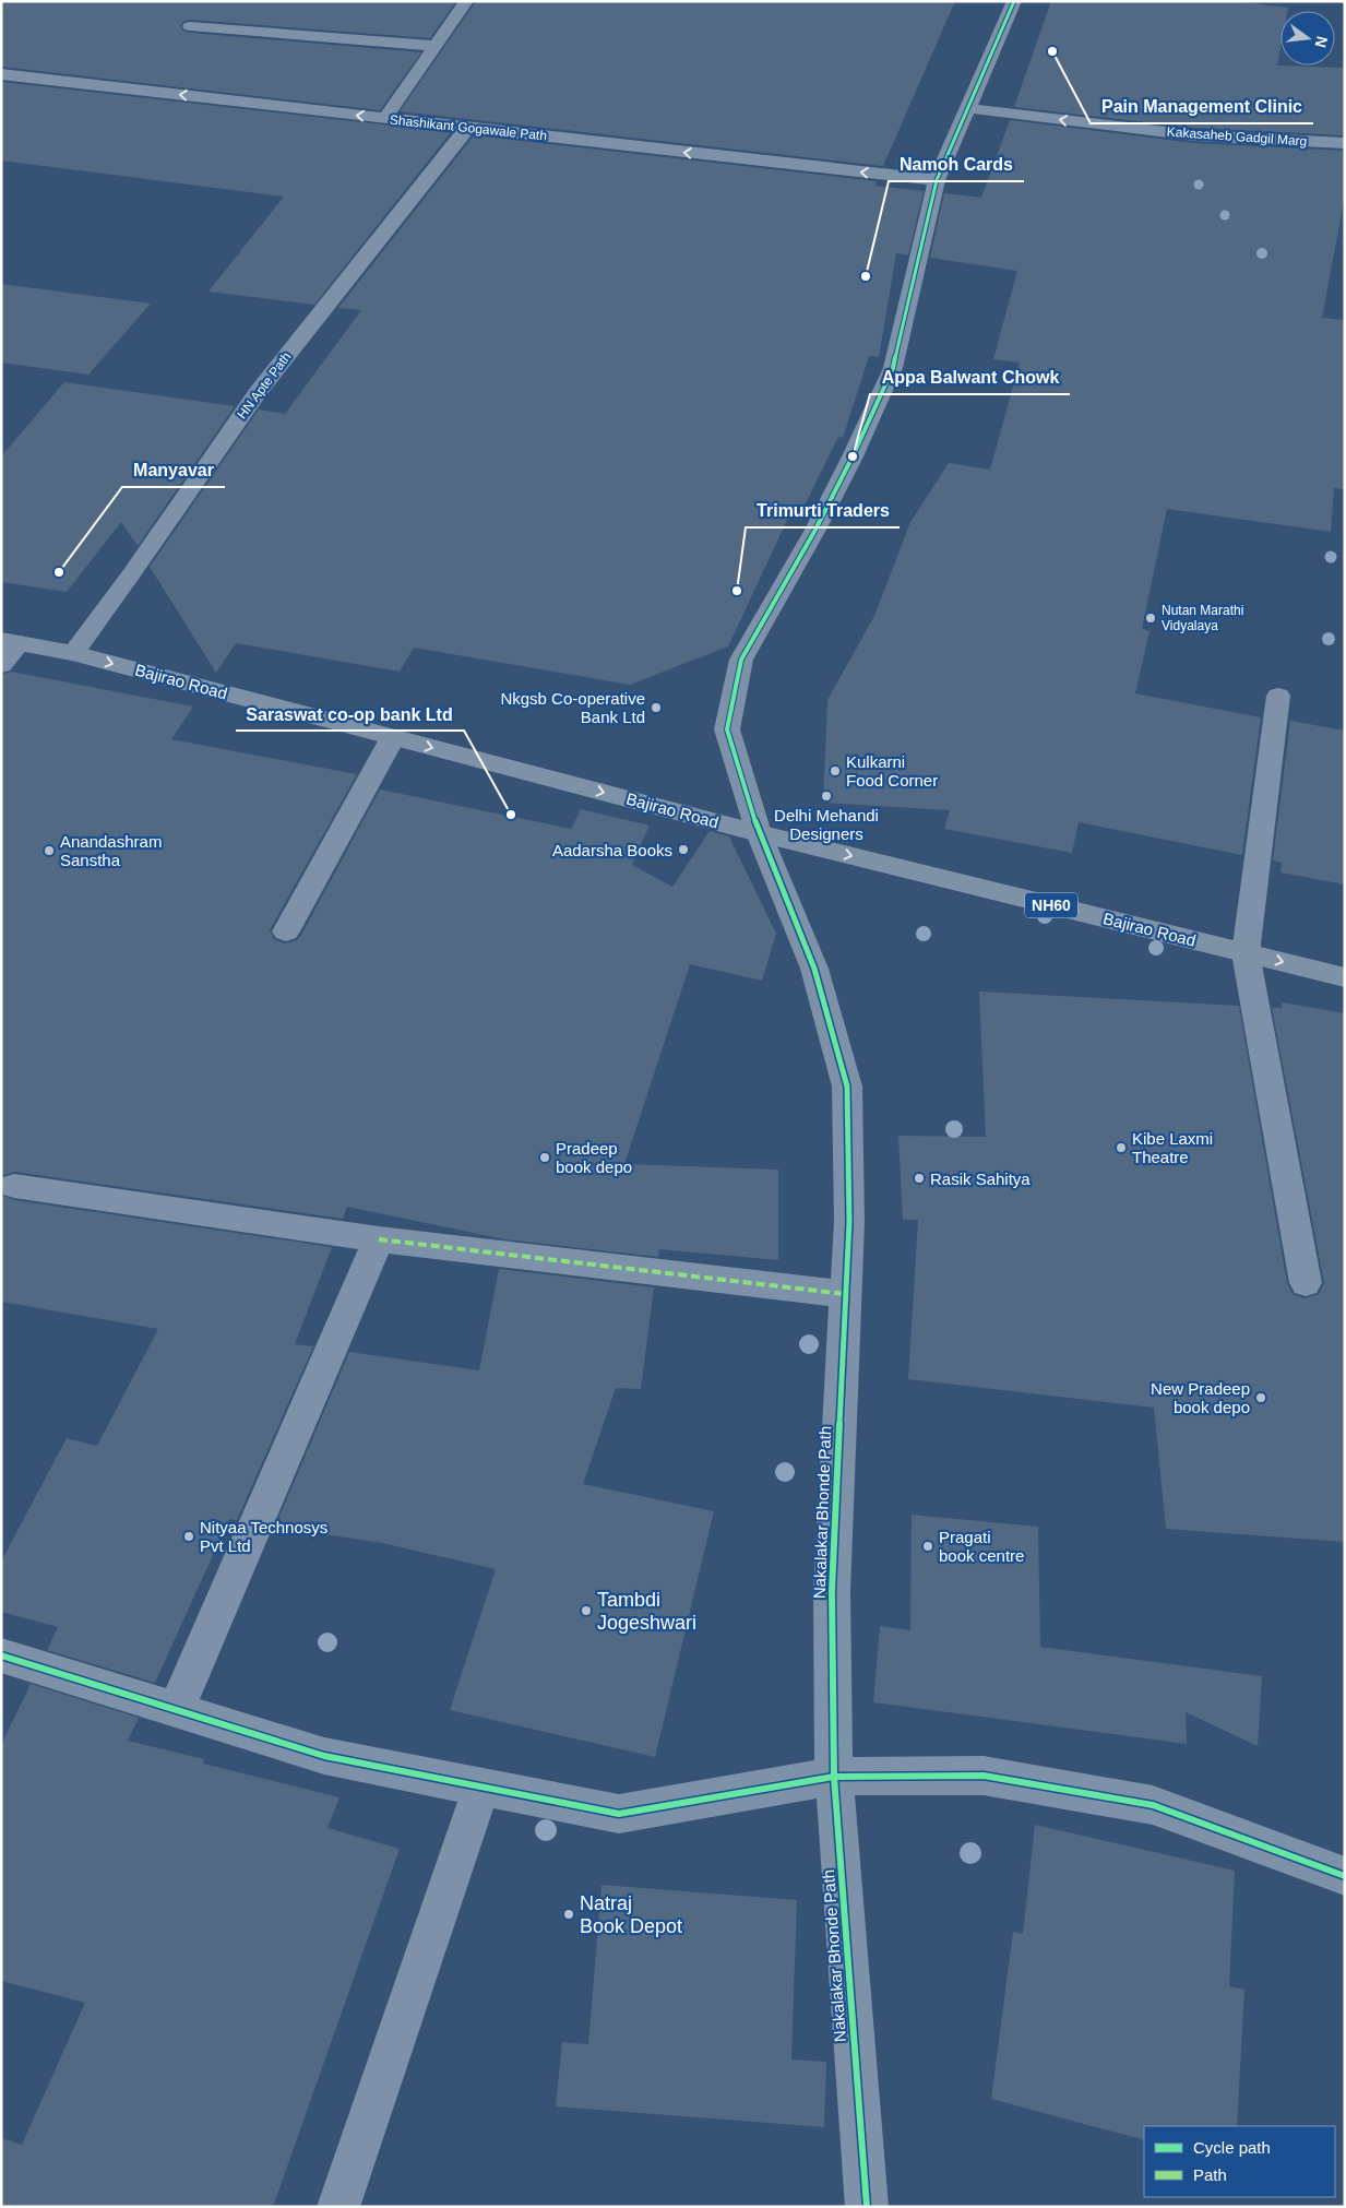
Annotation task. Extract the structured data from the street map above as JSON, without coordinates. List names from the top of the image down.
{
  "streets": {
    "highway": ["Bajirao Road", "NH60"],
    "street": [
      "Shashikant Gogawale Path",
      "Kakasaheb Gadgil Marg",
      "HN Apte Path",
      "Nakalakar Bhonde Path"
    ]
  },
  "crossings": [
    ["Shashikant Gogawale Path", "HN Apte Path"],
    ["Shashikant Gogawale Path", "Nakalakar Bhonde Path"],
    ["Kakasaheb Gadgil Marg", "Nakalakar Bhonde Path"],
    ["HN Apte Path", "Bajirao Road"],
    ["Bajirao Road", "Nakalakar Bhonde Path"]
  ],
  "one_way": ["Shashikant Gogawale Path", "Kakasaheb Gadgil Marg", "Bajirao Road"],
  "places": [
    "Pain Management Clinic",
    "Namoh Cards",
    "Appa Balwant Chowk",
    "Manyavar",
    "Trimurti Traders",
    "Nutan Marathi Vidyalaya",
    "Nkgsb Co-operative Bank Ltd",
    "Kulkarni Food Corner",
    "Delhi Mehandi Designers",
    "Saraswat co-op bank Ltd",
    "Aadarsha Books",
    "Anandashram Sanstha",
    "Kibe Laxmi Theatre",
    "Pradeep book depo",
    "Rasik Sahitya",
    "New Pradeep book depo",
    "Nityaa Technosys Pvt Ltd",
    "Pragati book centre",
    "Tambdi Jogeshwari",
    "Natraj Book Depot"
  ],
  "legend": ["Cycle path", "Path"],
  "north": "right"
}
